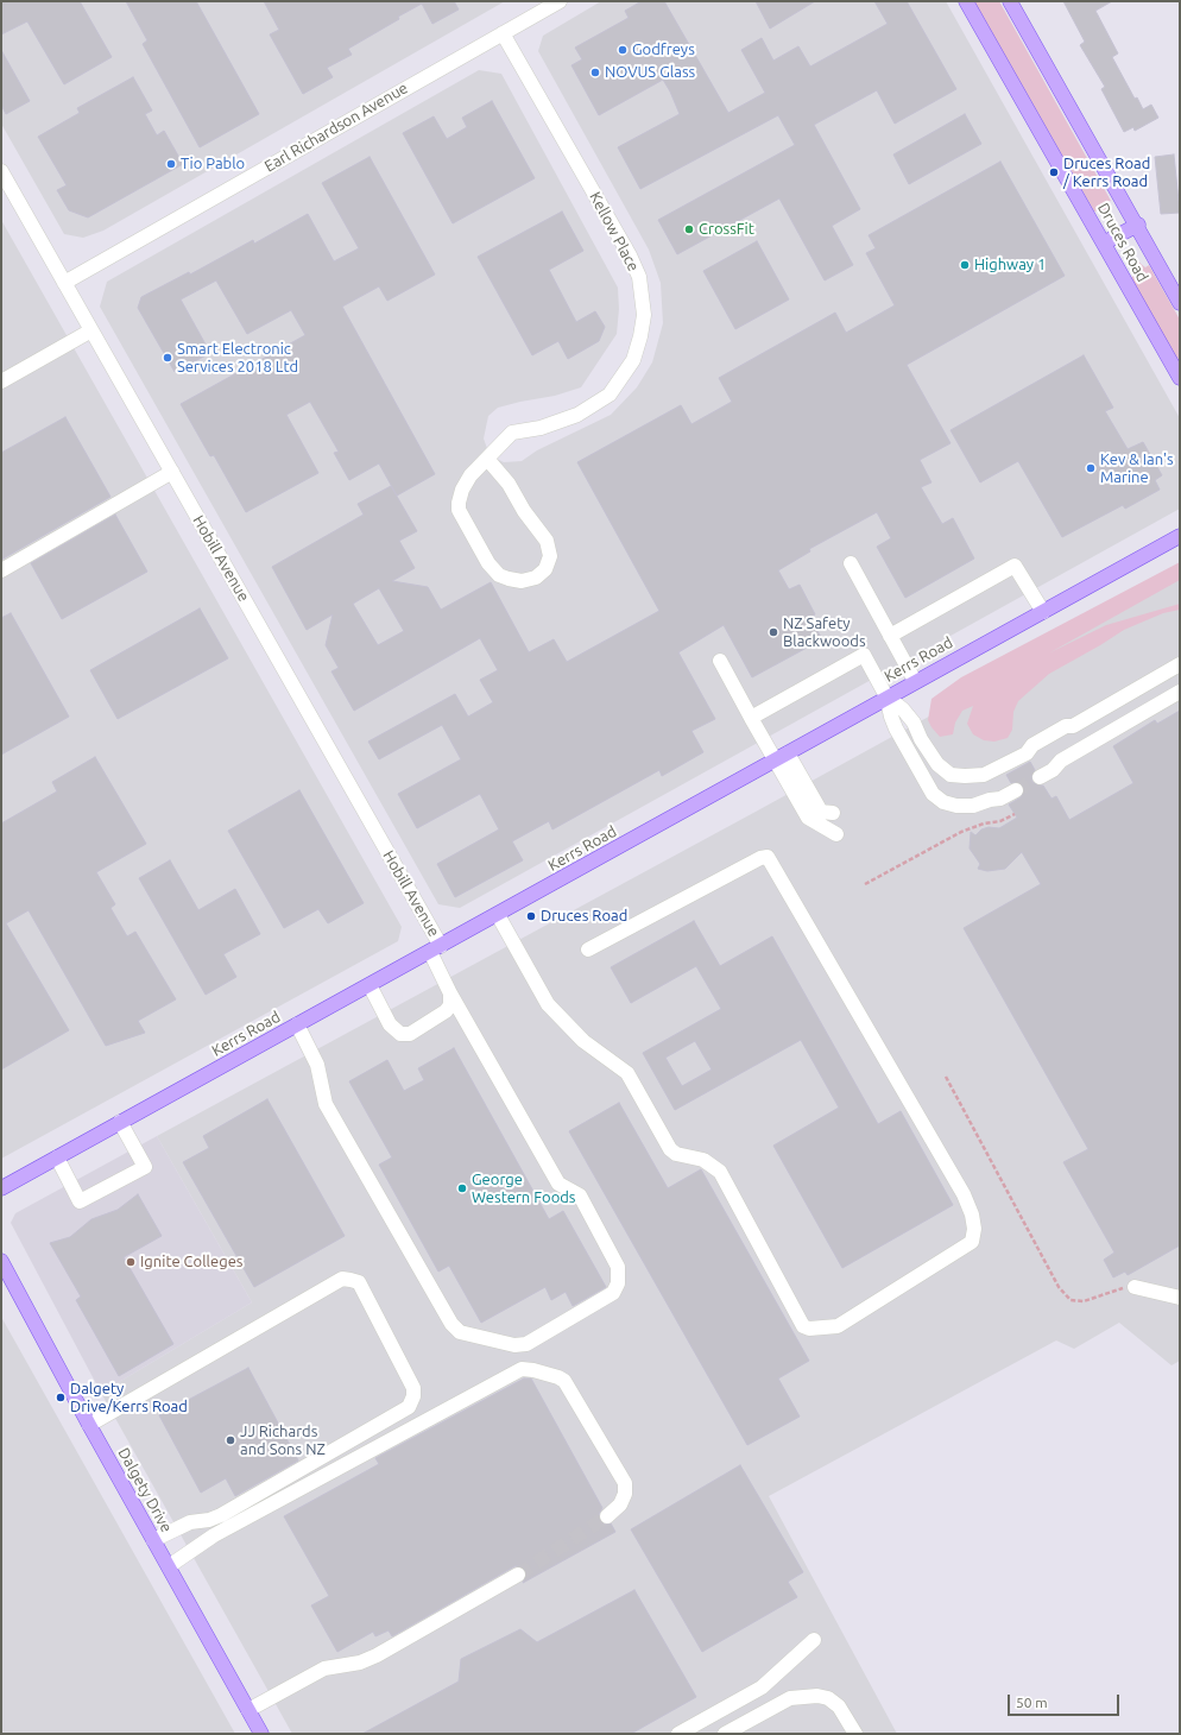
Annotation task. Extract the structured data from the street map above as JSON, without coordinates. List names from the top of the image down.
{
  "streets": {
    "main road": ["Druces Road", "Kerrs Road", "Dalgety Drive"],
    "street": ["Earl Richardson Avenue", "Kellow Place", "Hobill Avenue"]
  },
  "crossings": [
    ["Earl Richardson Avenue", "Kellow Place"],
    ["Earl Richardson Avenue", "Hobill Avenue"],
    ["Hobill Avenue", "Kerrs Road"]
  ],
  "places": [
    "Godfreys",
    "NOVUS Glass",
    "Tio Pablo",
    "Druces Road / Kerrs Road",
    "CrossFit",
    "Highway 1",
    "Smart Electronic Services 2018 Ltd",
    "Kev & Ian's Marine",
    "NZ Safety Blackwoods",
    "Druces Road",
    "George Western Foods",
    "Ignite Colleges",
    "Dalgety Drive/Kerrs Road",
    "JJ Richards and Sons NZ"
  ],
  "scale_bar": "50 m"
}
